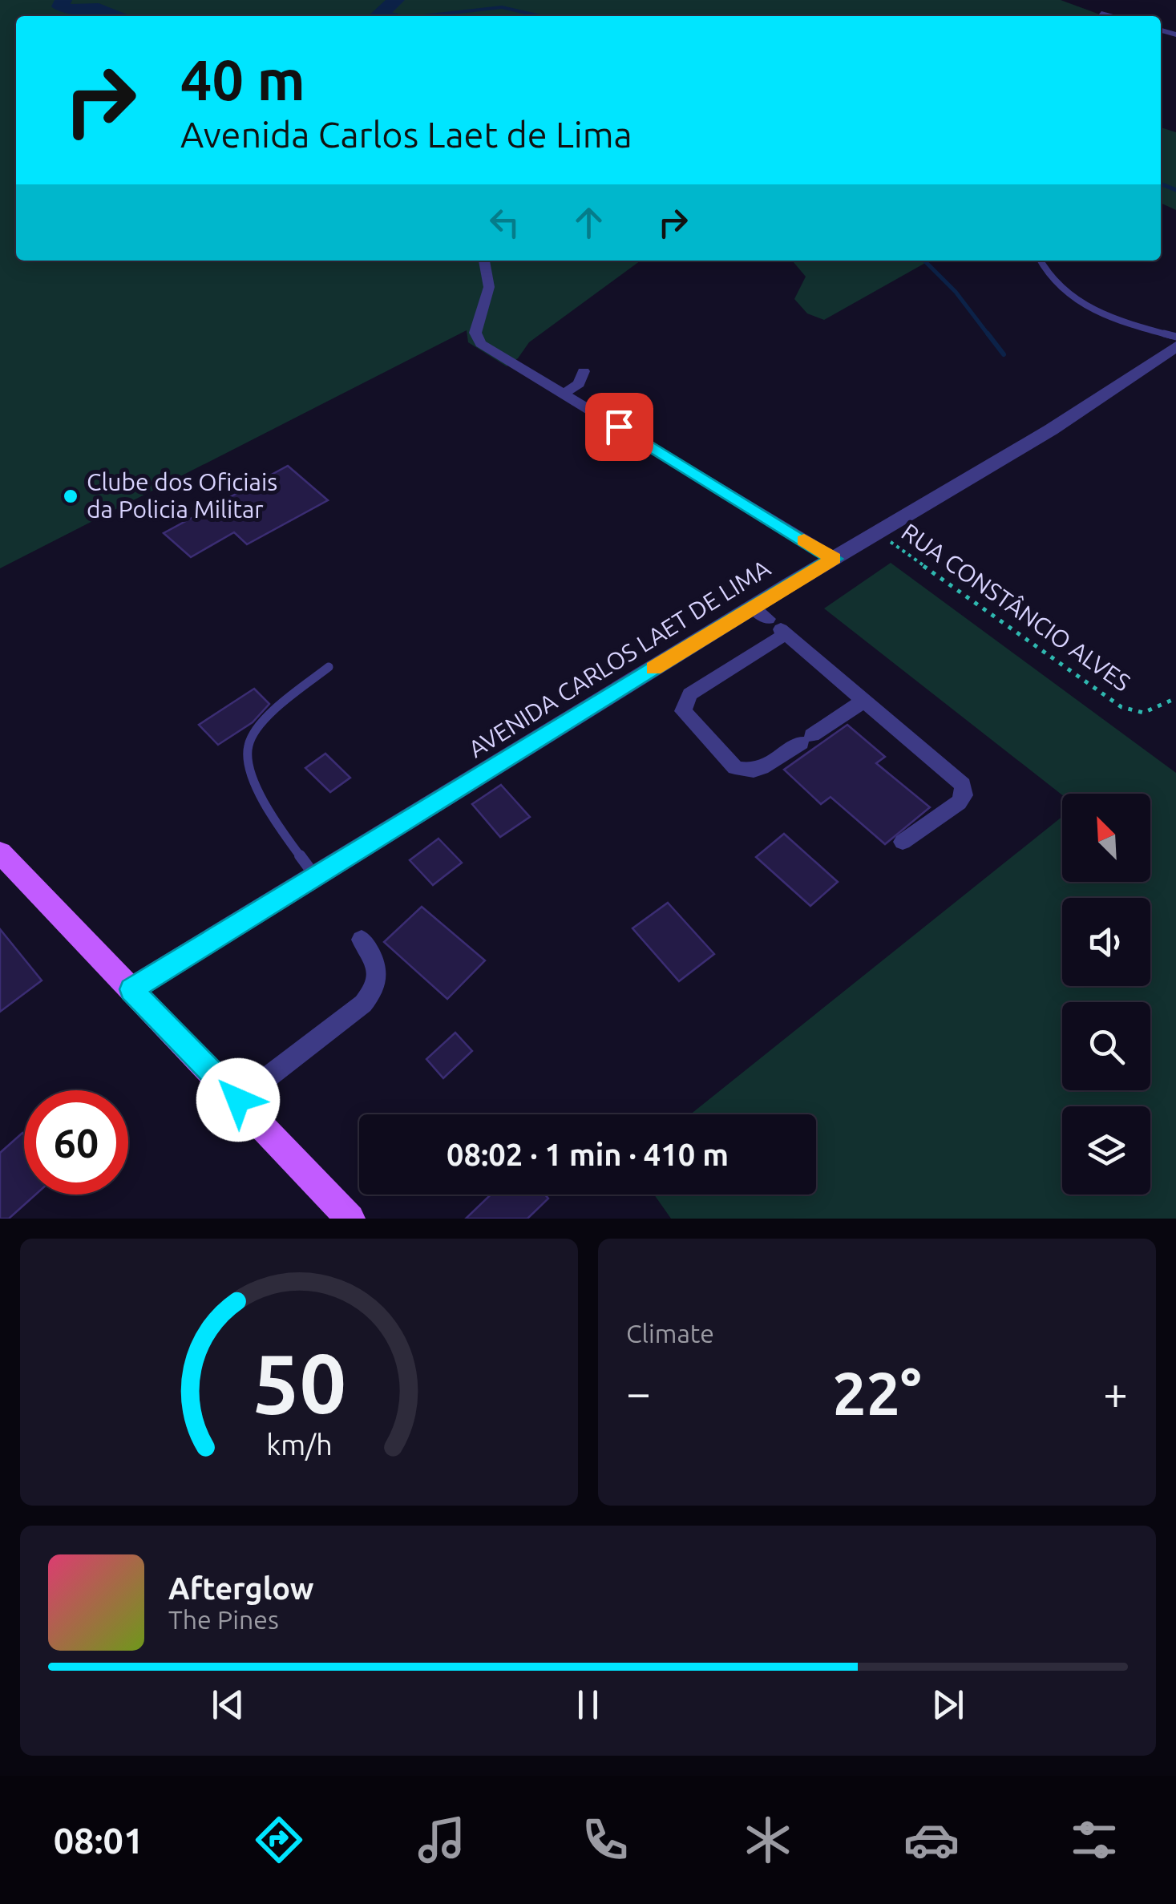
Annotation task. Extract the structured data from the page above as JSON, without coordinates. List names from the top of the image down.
{
  "streets": {
    "street": ["AVENIDA CARLOS LAET DE LIMA"],
    "path": ["RUA CONSTÂNCIO ALVES"]
  },
  "crossings": [
    ["RUA CONSTÂNCIO ALVES", "AVENIDA CARLOS LAET DE LIMA"]
  ],
  "places": ["Clube dos Oficiais da Policia Militar"],
  "north": "top left",
  "page": {
    "turn": ["40 m", "Avenida Carlos Laet de Lima"],
    "limit": "60",
    "trip": "08:02 · 1 min · 410 m",
    "tile": "Climate",
    "heat": ["−", "22°", "+"],
    "song": ["Afterglow", "The Pines"],
    "tabs": "08:01",
    "gauge": ["50", "km/h"]
  }
}
